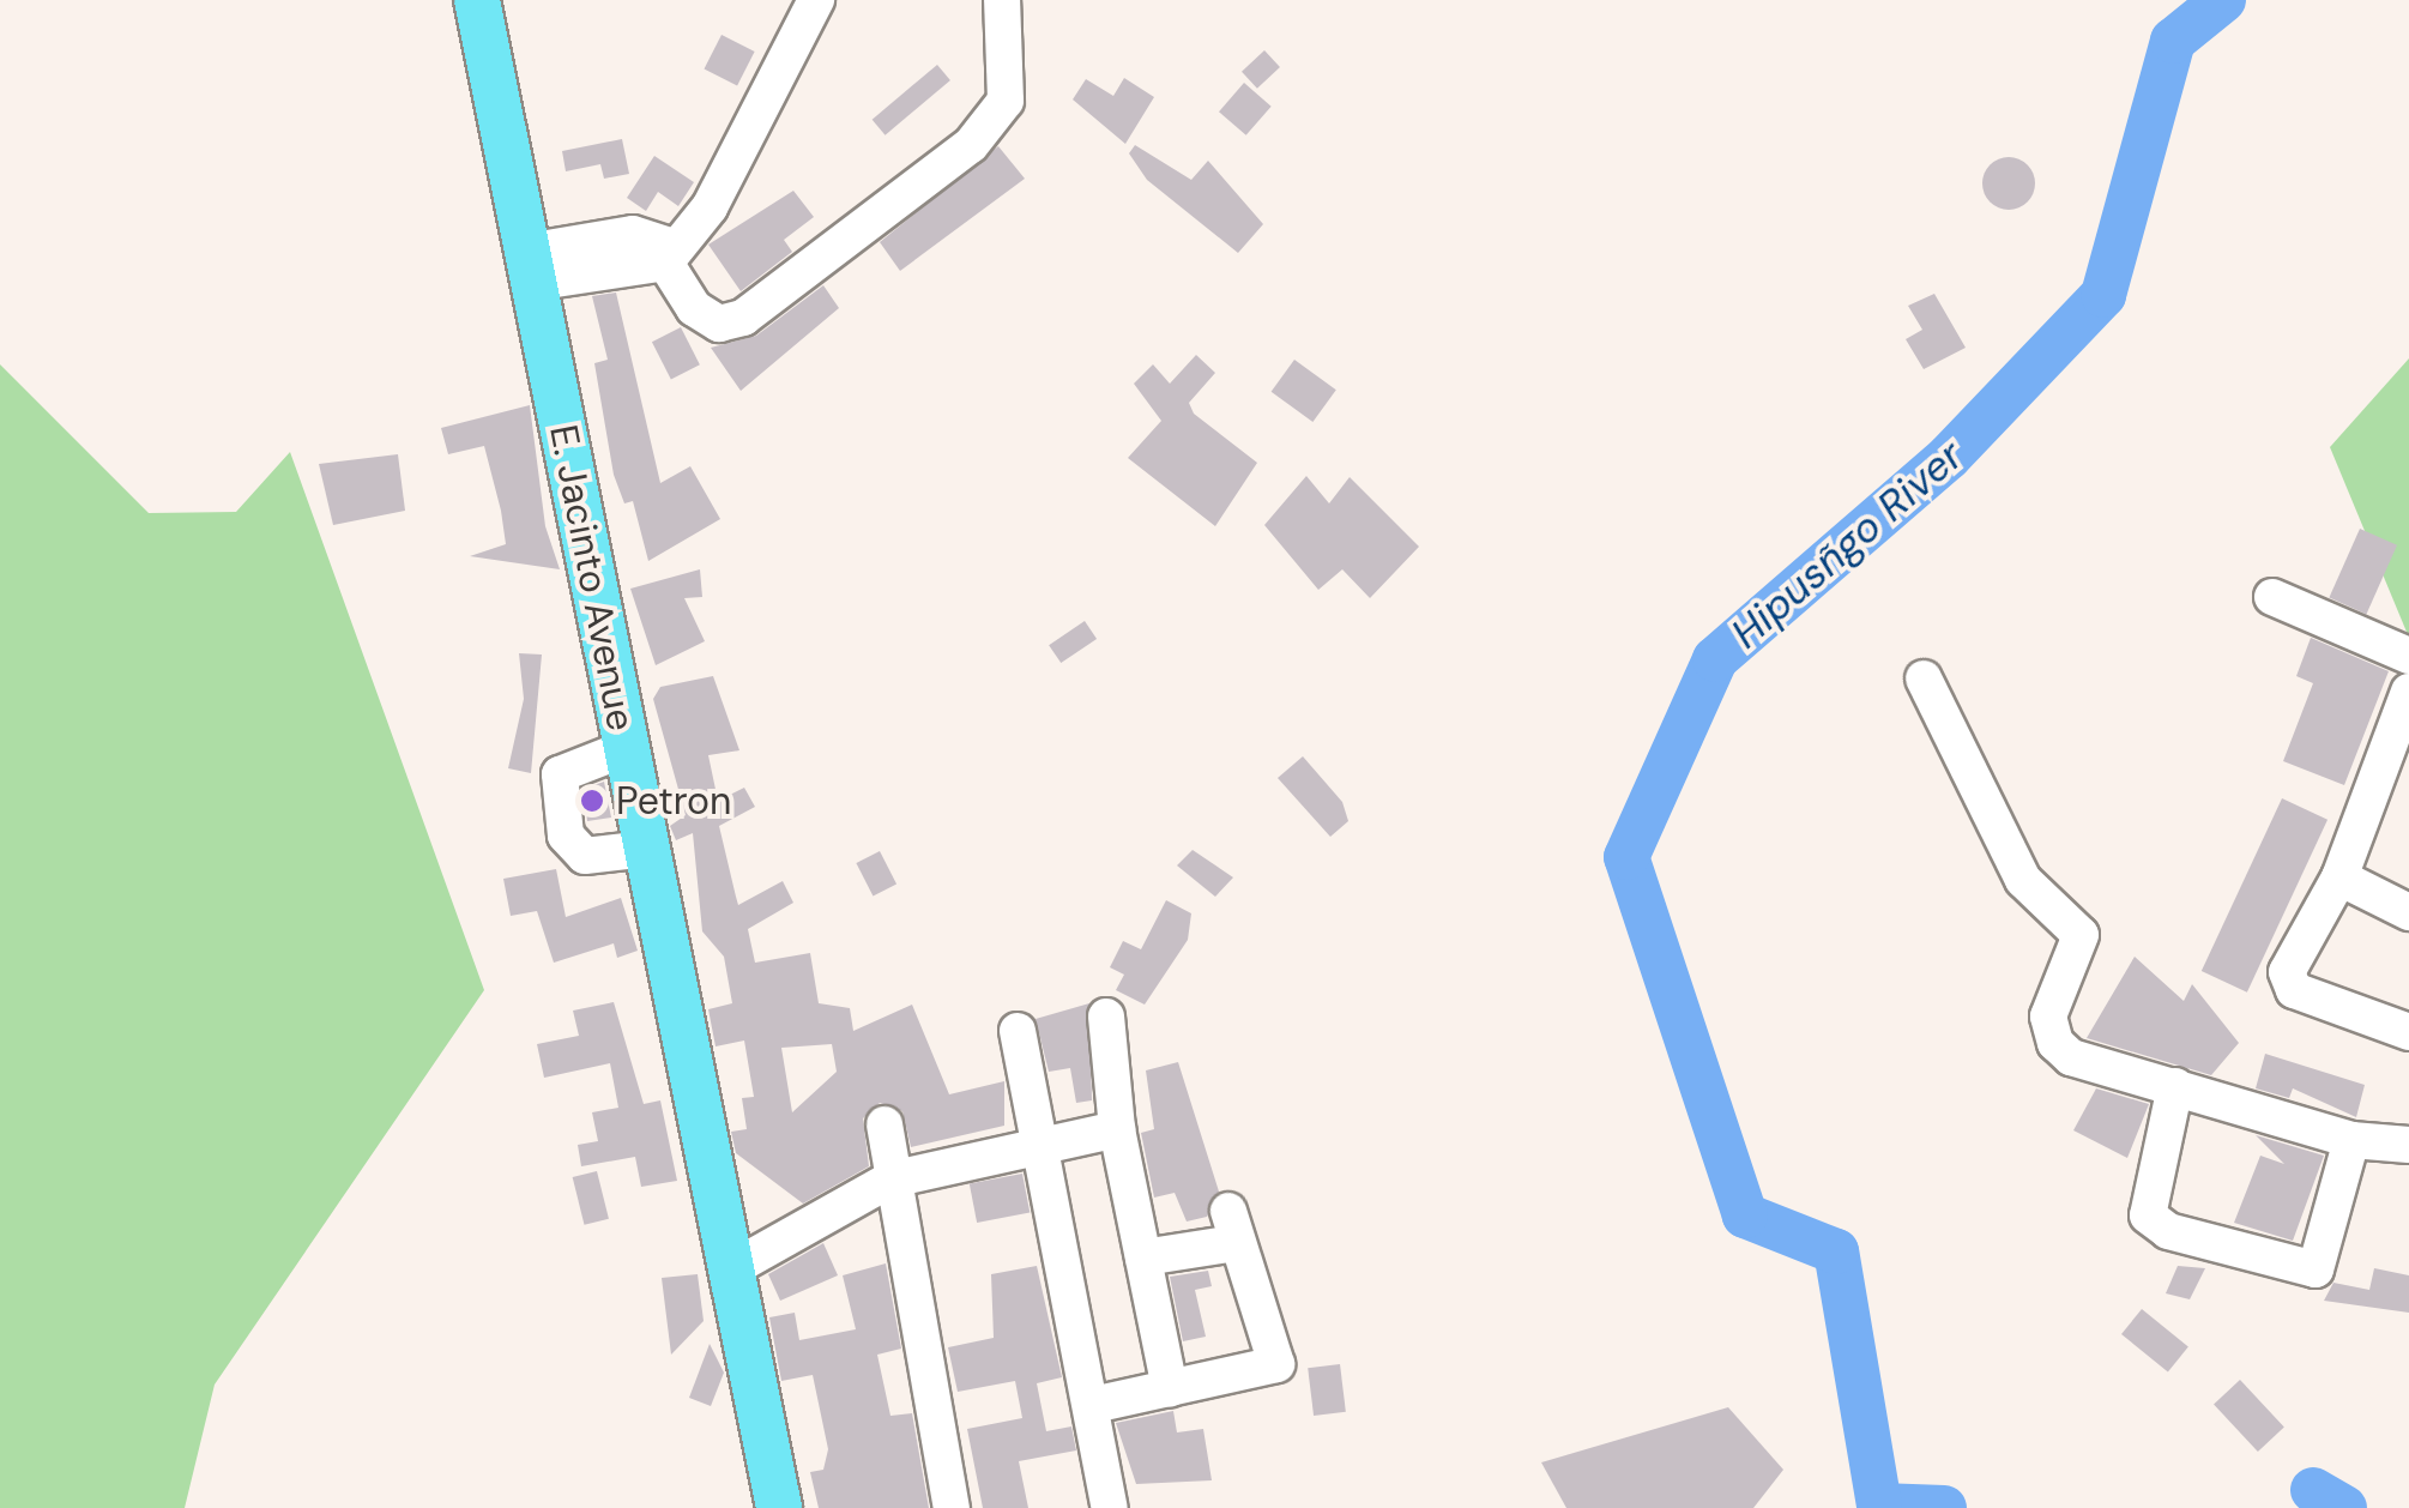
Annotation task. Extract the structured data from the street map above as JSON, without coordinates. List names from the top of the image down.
{
  "streets": {
    "main road": ["E. Jacinto Avenue"]
  },
  "water": ["Hipusñgo River"],
  "places": ["Petron"]
}
